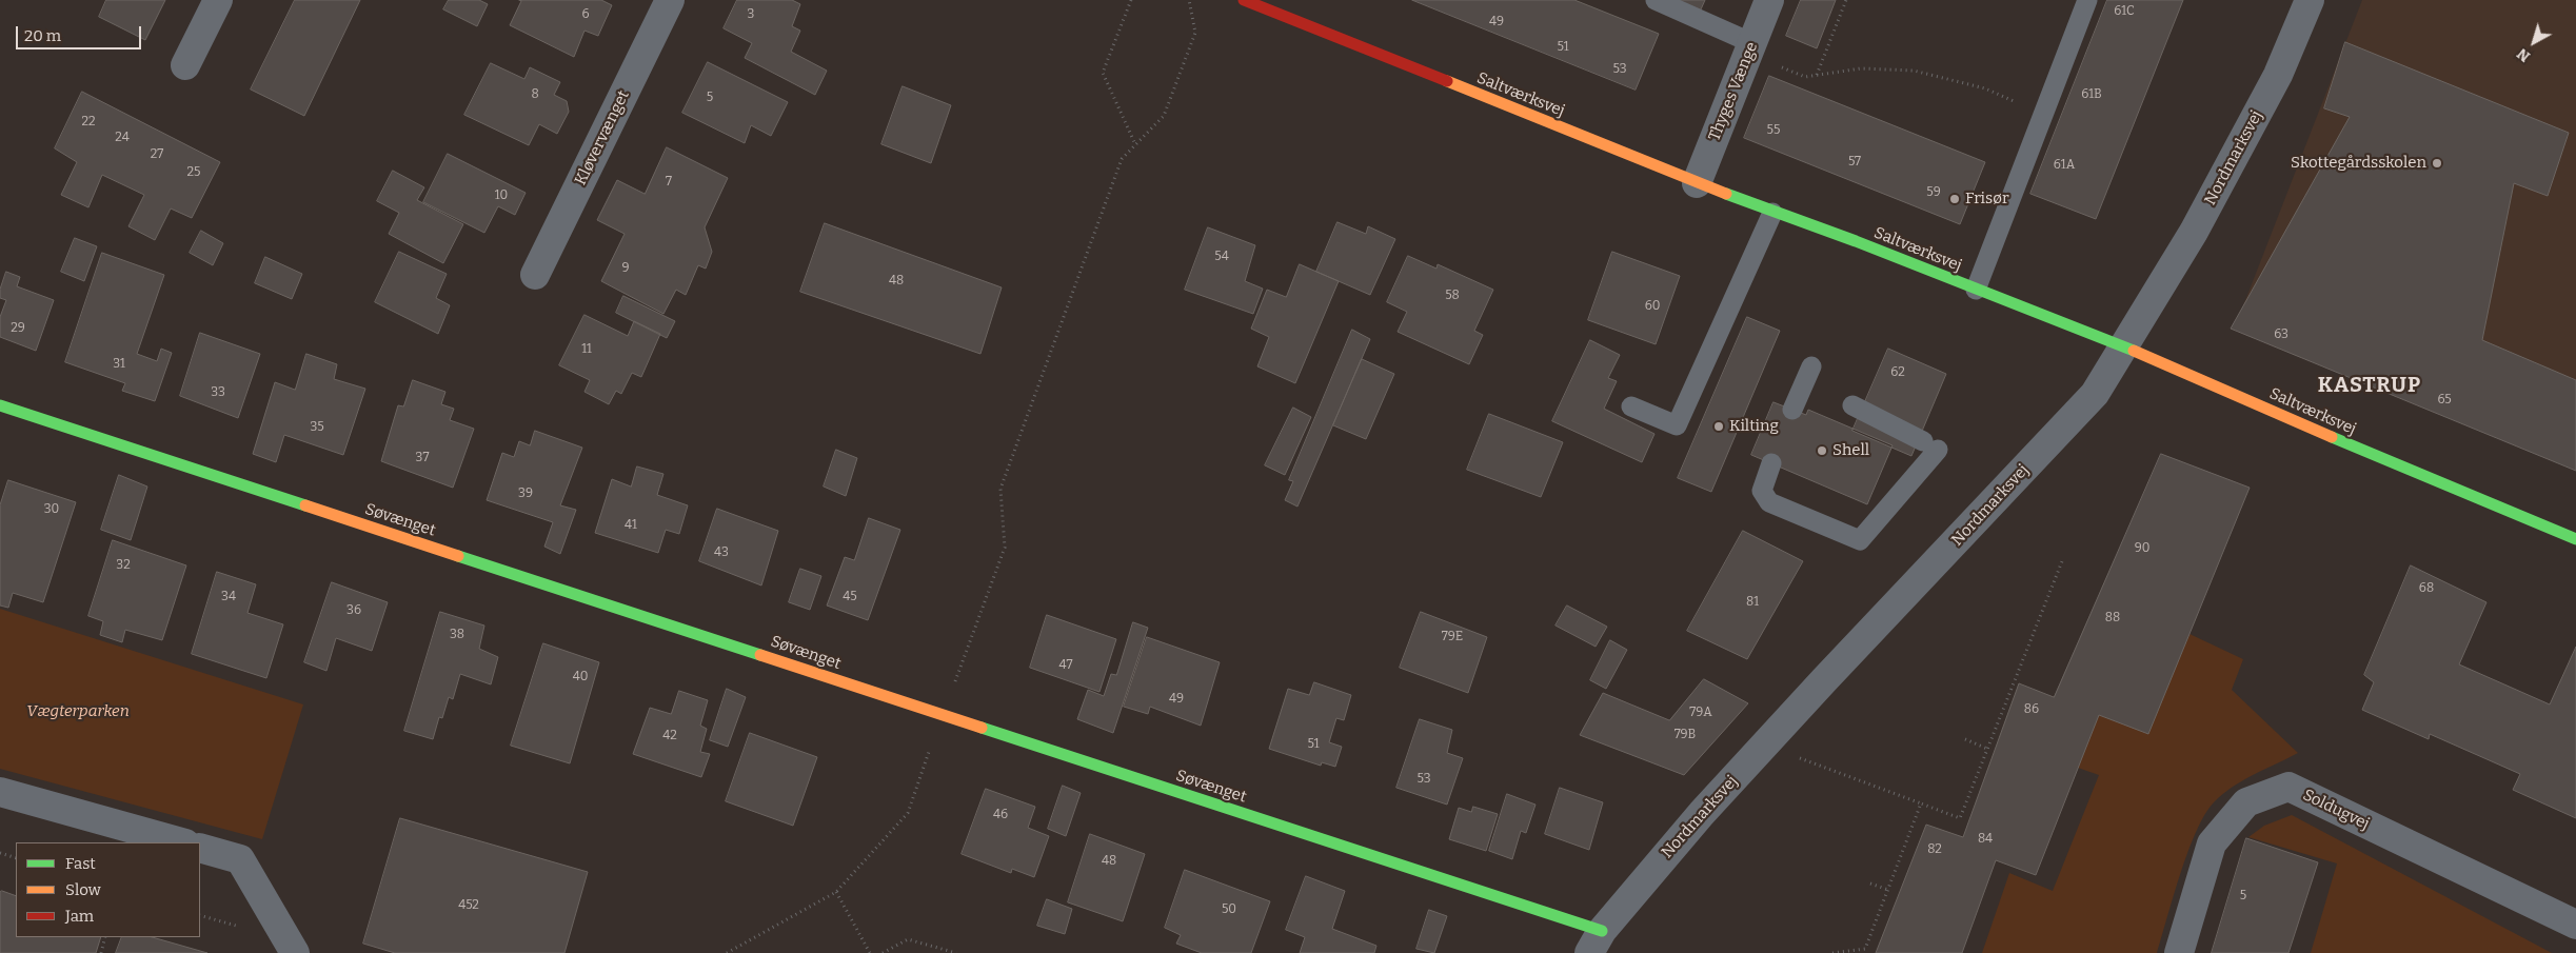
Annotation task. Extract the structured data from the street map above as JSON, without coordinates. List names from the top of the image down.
{
  "streets": {
    "street": [
      "Thyges Vænge",
      "Saltværksvej",
      "Kløvervænget",
      "Nordmarksvej",
      "Søvænget",
      "Soldugvej"
    ]
  },
  "crossings": [
    ["Thyges Vænge", "Saltværksvej"],
    ["Saltværksvej", "Nordmarksvej"],
    ["Nordmarksvej", "Søvænget"]
  ],
  "districts": ["KASTRUP"],
  "parks": ["Vægterparken"],
  "places": [
    "Skottegårdsskolen",
    "Frisør",
    "Kilting",
    "Shell"
  ],
  "house_numbers": [
    "61C",
    "6",
    "3",
    "49",
    "51",
    "53",
    "8",
    "61B",
    "5",
    "22",
    "55",
    "24",
    "27",
    "57",
    "61A",
    "25",
    "7",
    "59",
    "10",
    "54",
    "9",
    "48",
    "58",
    "60",
    "29",
    "63",
    "11",
    "31",
    "62",
    "33",
    "65",
    "35",
    "37",
    "39",
    "30",
    "41",
    "90",
    "43",
    "32",
    "68",
    "34",
    "45",
    "81",
    "36",
    "88",
    "38",
    "79E",
    "47",
    "40",
    "49",
    "86",
    "79A",
    "79B",
    "42",
    "51",
    "53",
    "46",
    "84",
    "82",
    "48",
    "5",
    "452",
    "50"
  ],
  "legend": ["Fast", "Slow", "Jam"],
  "scale_bar": "20 m",
  "north": "bottom left"
}
